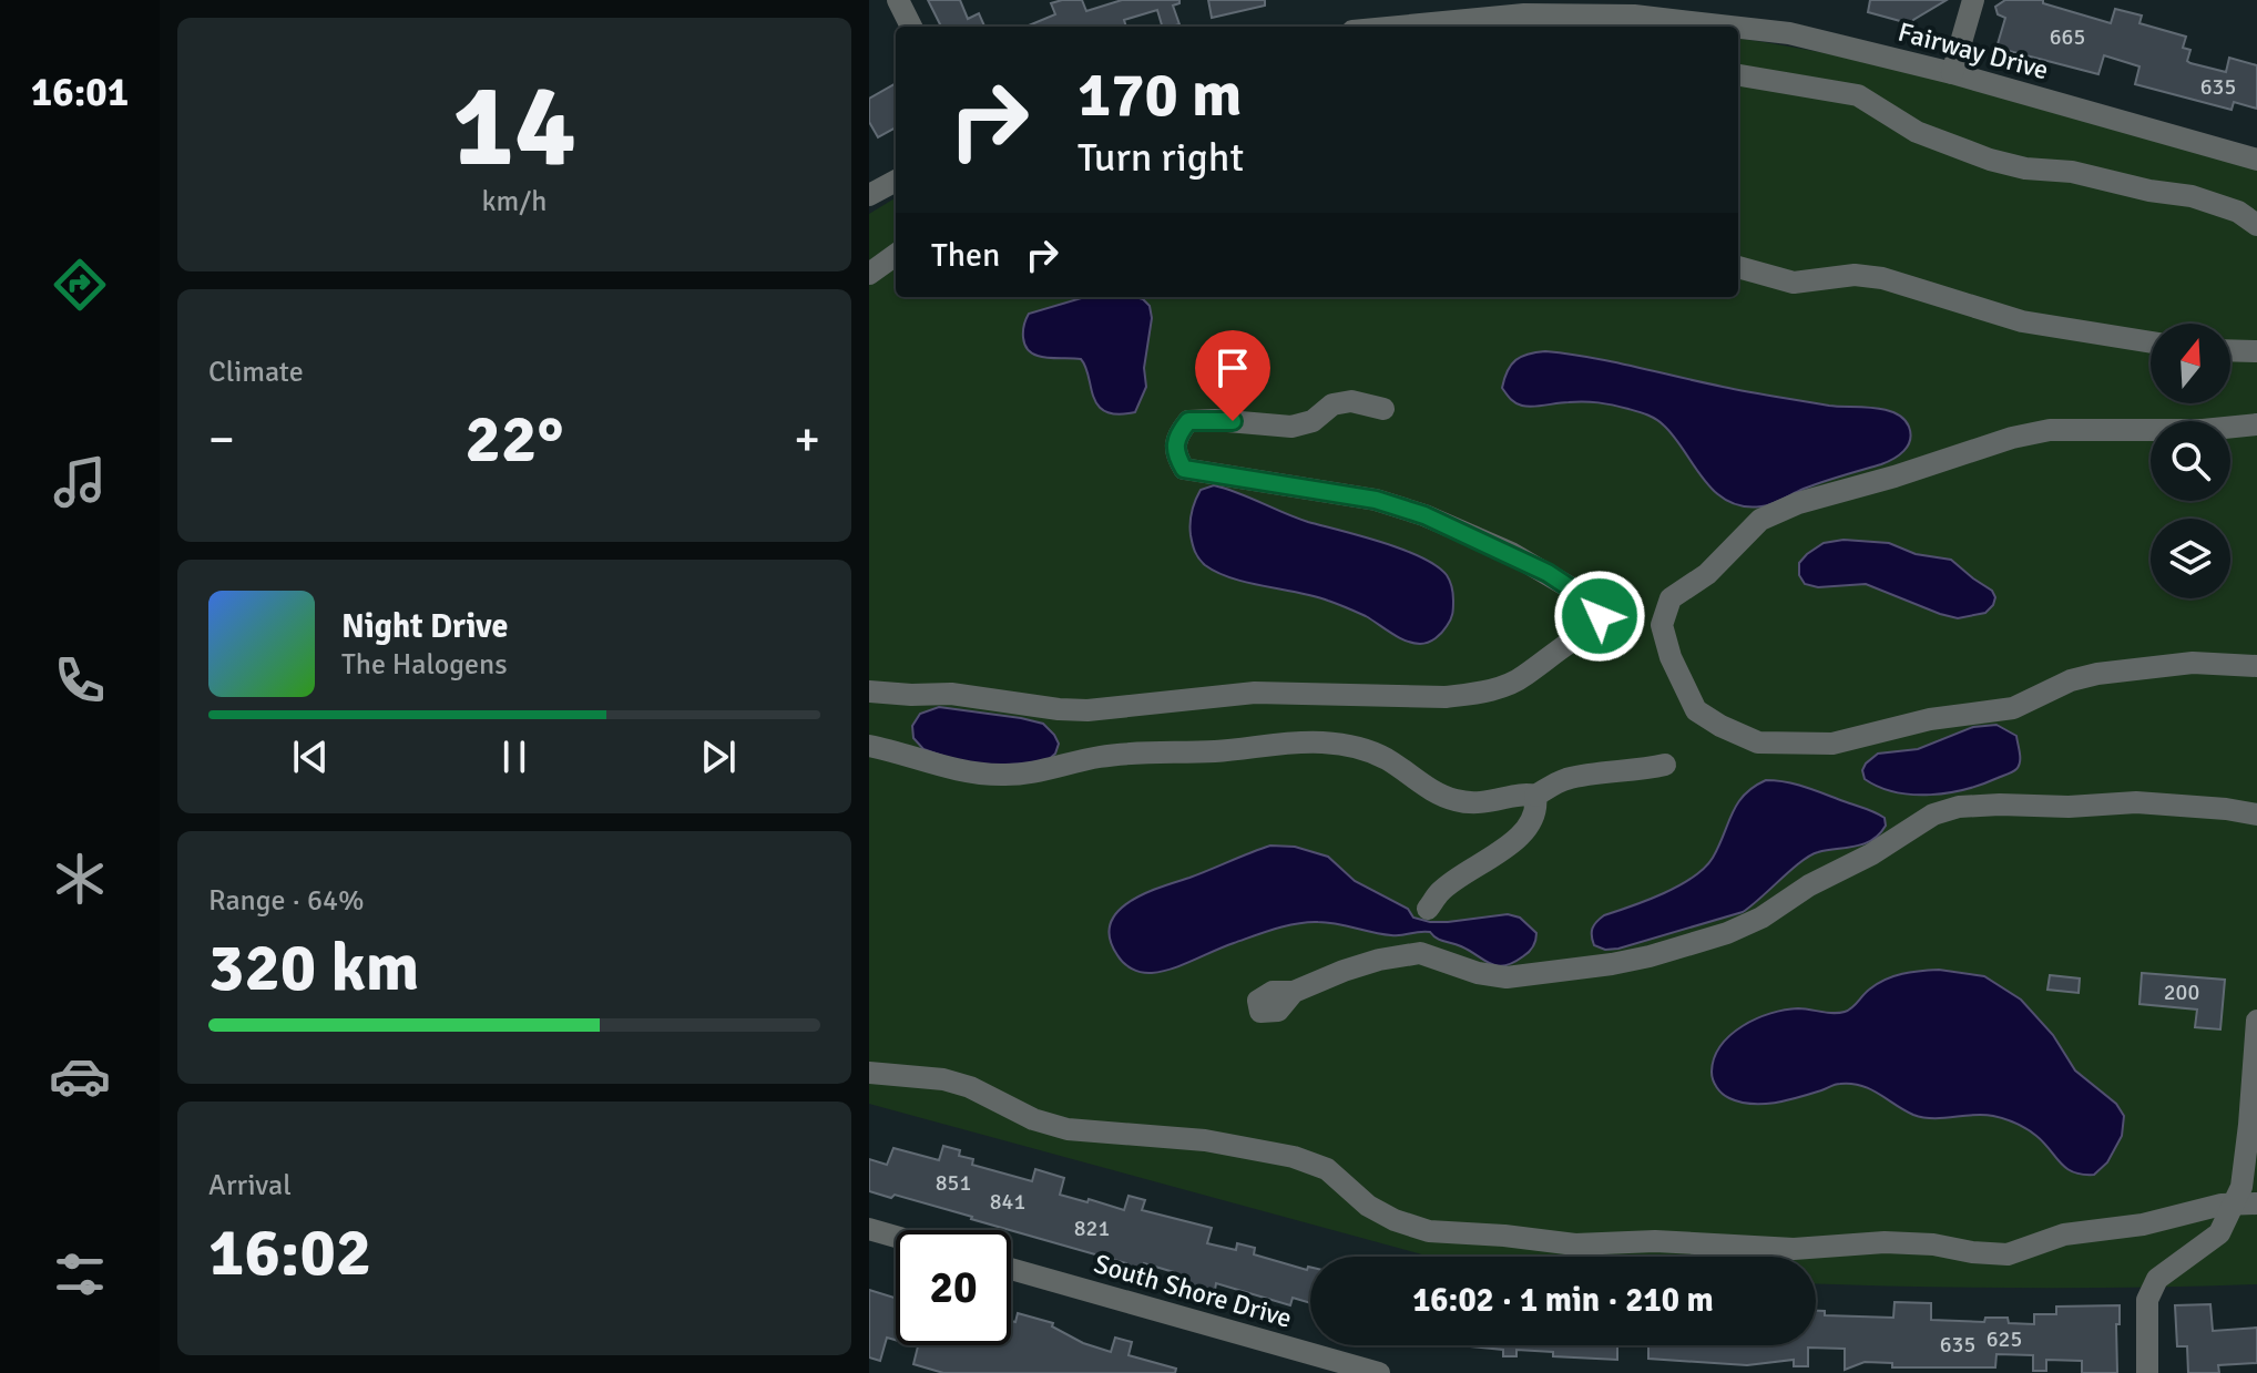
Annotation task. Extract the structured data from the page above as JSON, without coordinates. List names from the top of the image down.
{
  "streets": {
    "street": ["Fairway Drive", "South Shore Drive"]
  },
  "house_numbers": [
    "665",
    "635",
    "200",
    "851",
    "841",
    "821",
    "625",
    "635"
  ],
  "north": "top",
  "page": {
    "tabs": "16:01",
    "tile": [
      ["14", "km/h"],
      "Climate",
      ["Range · 64%", "320 km"],
      ["Arrival", "16:02"]
    ],
    "turn": ["170 m", "Turn right"],
    "then": "Then",
    "heat": ["−", "22°", "+"],
    "song": ["Night Drive", "The Halogens"],
    "limit": "20",
    "trip": "16:02 · 1 min · 210 m"
  }
}
